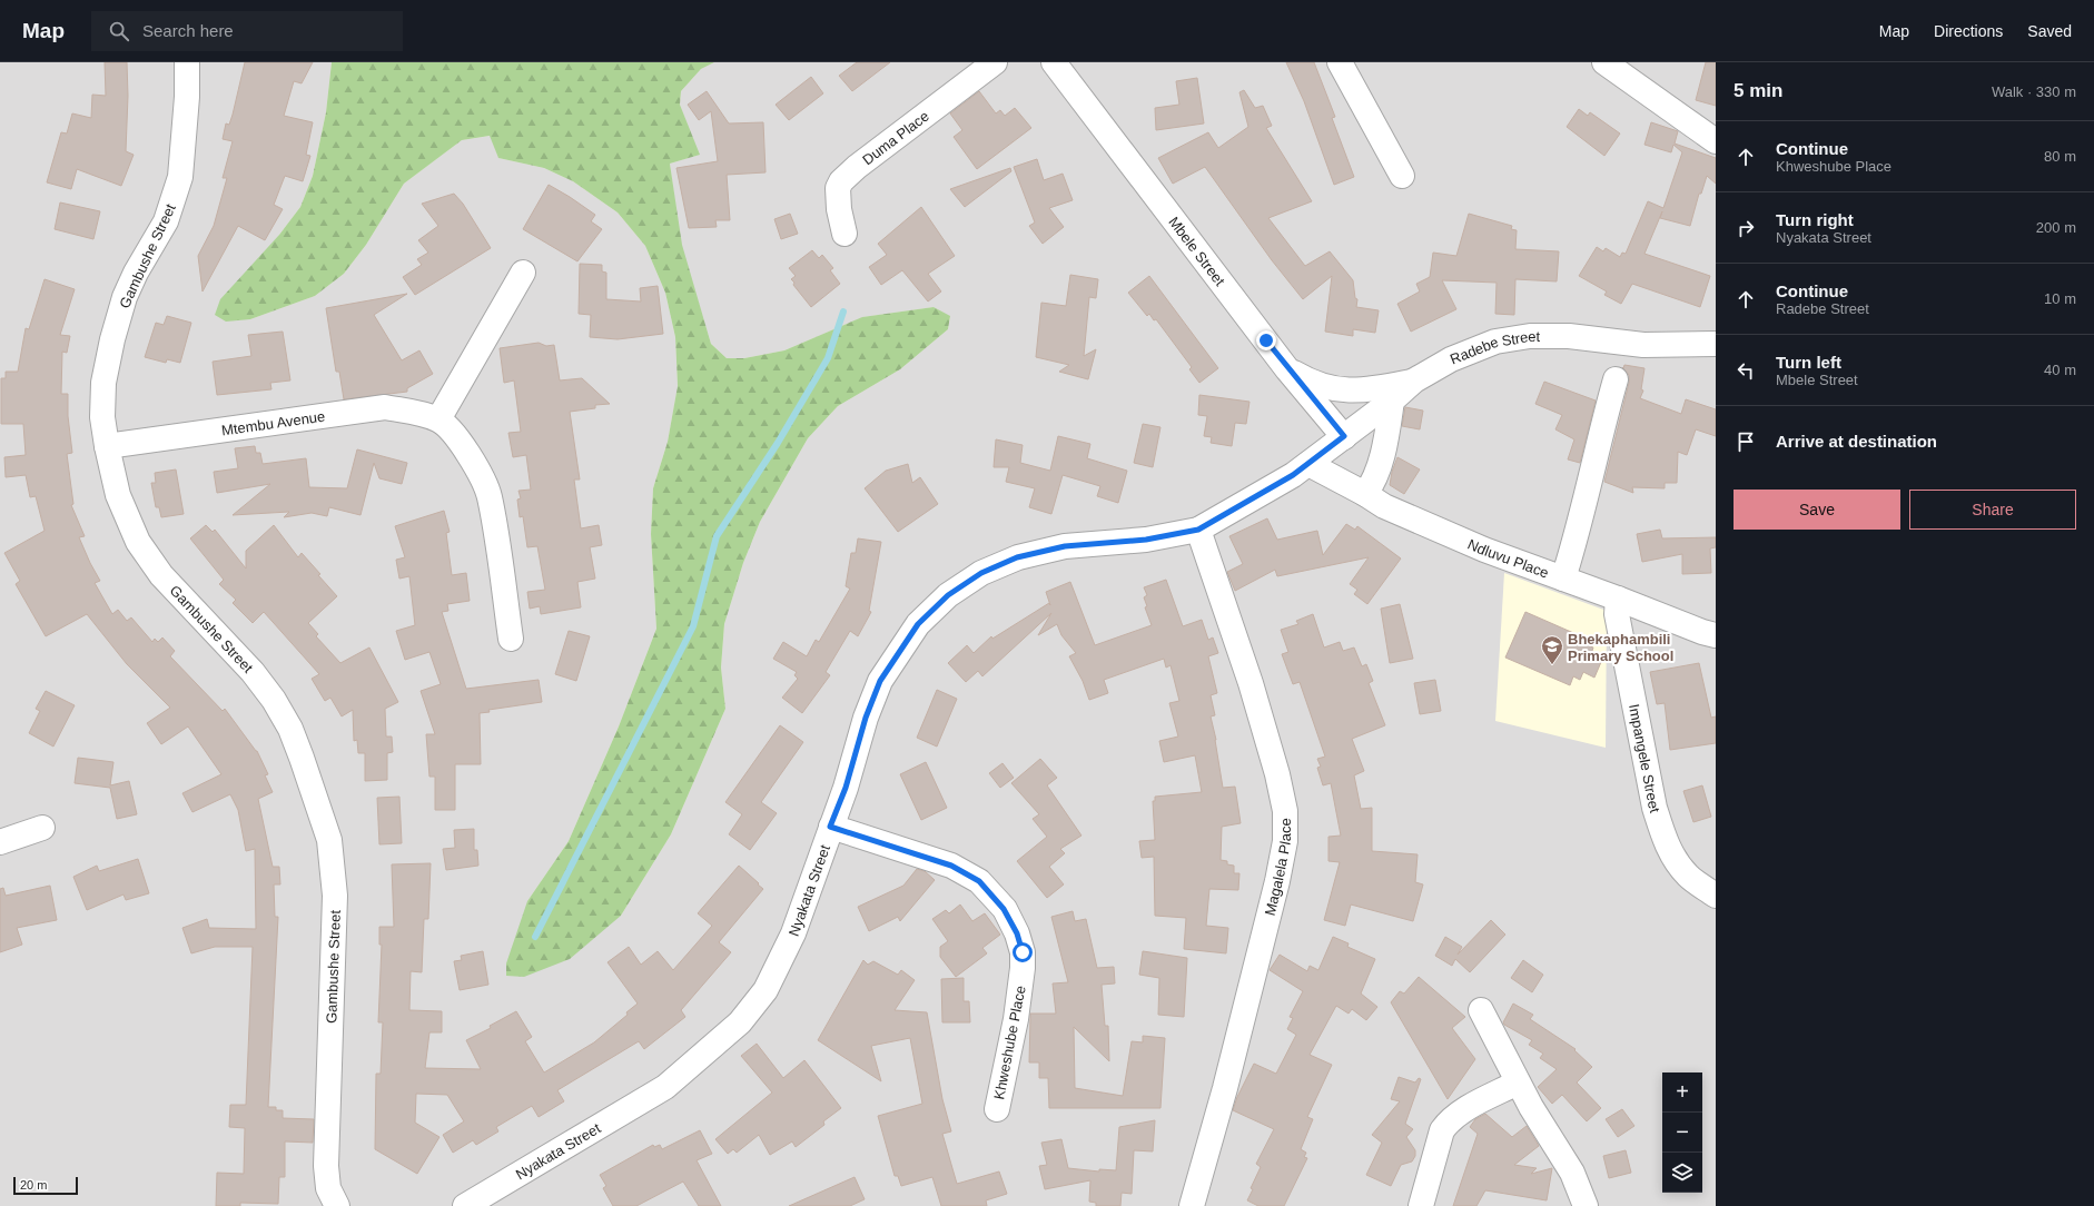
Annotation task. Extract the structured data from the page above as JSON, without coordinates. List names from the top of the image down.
{
  "streets": {
    "street": [
      "Duma Place",
      "Mbele Street",
      "Gambushe Street",
      "Radebe Street",
      "Mtembu Avenue",
      "Ndluvu Place",
      "Impangele Street",
      "Magalela Place",
      "Nyakata Street",
      "Khweshube Place"
    ]
  },
  "crossings": [
    ["Mbele Street", "Radebe Street"],
    ["Gambushe Street", "Mtembu Avenue"],
    ["Radebe Street", "Ndluvu Place"],
    ["Radebe Street", "Nyakata Street"],
    ["Ndluvu Place", "Impangele Street"],
    ["Ndluvu Place", "Nyakata Street"],
    ["Magalela Place", "Nyakata Street"],
    ["Nyakata Street", "Khweshube Place"]
  ],
  "places": {
    "school or university": ["Bhekaphambili Primary School"]
  },
  "scale_bar": "20 m",
  "page": {
    "header": "Map",
    "search": "Search here",
    "nav": ["Map", "Directions", "Saved"],
    "heading": ["5 min", "Walk · 330 m"],
    "list": [
      ["Continue", "Khweshube Place", "80 m"],
      ["Turn right", "Nyakata Street", "200 m"],
      ["Continue", "Radebe Street", "10 m"],
      ["Turn left", "Mbele Street", "40 m"],
      "Arrive at destination"
    ],
    "buttons": ["Save", "Share"],
    "map_buttons": ["+", "−"],
    "scale": "20 m"
  }
}
